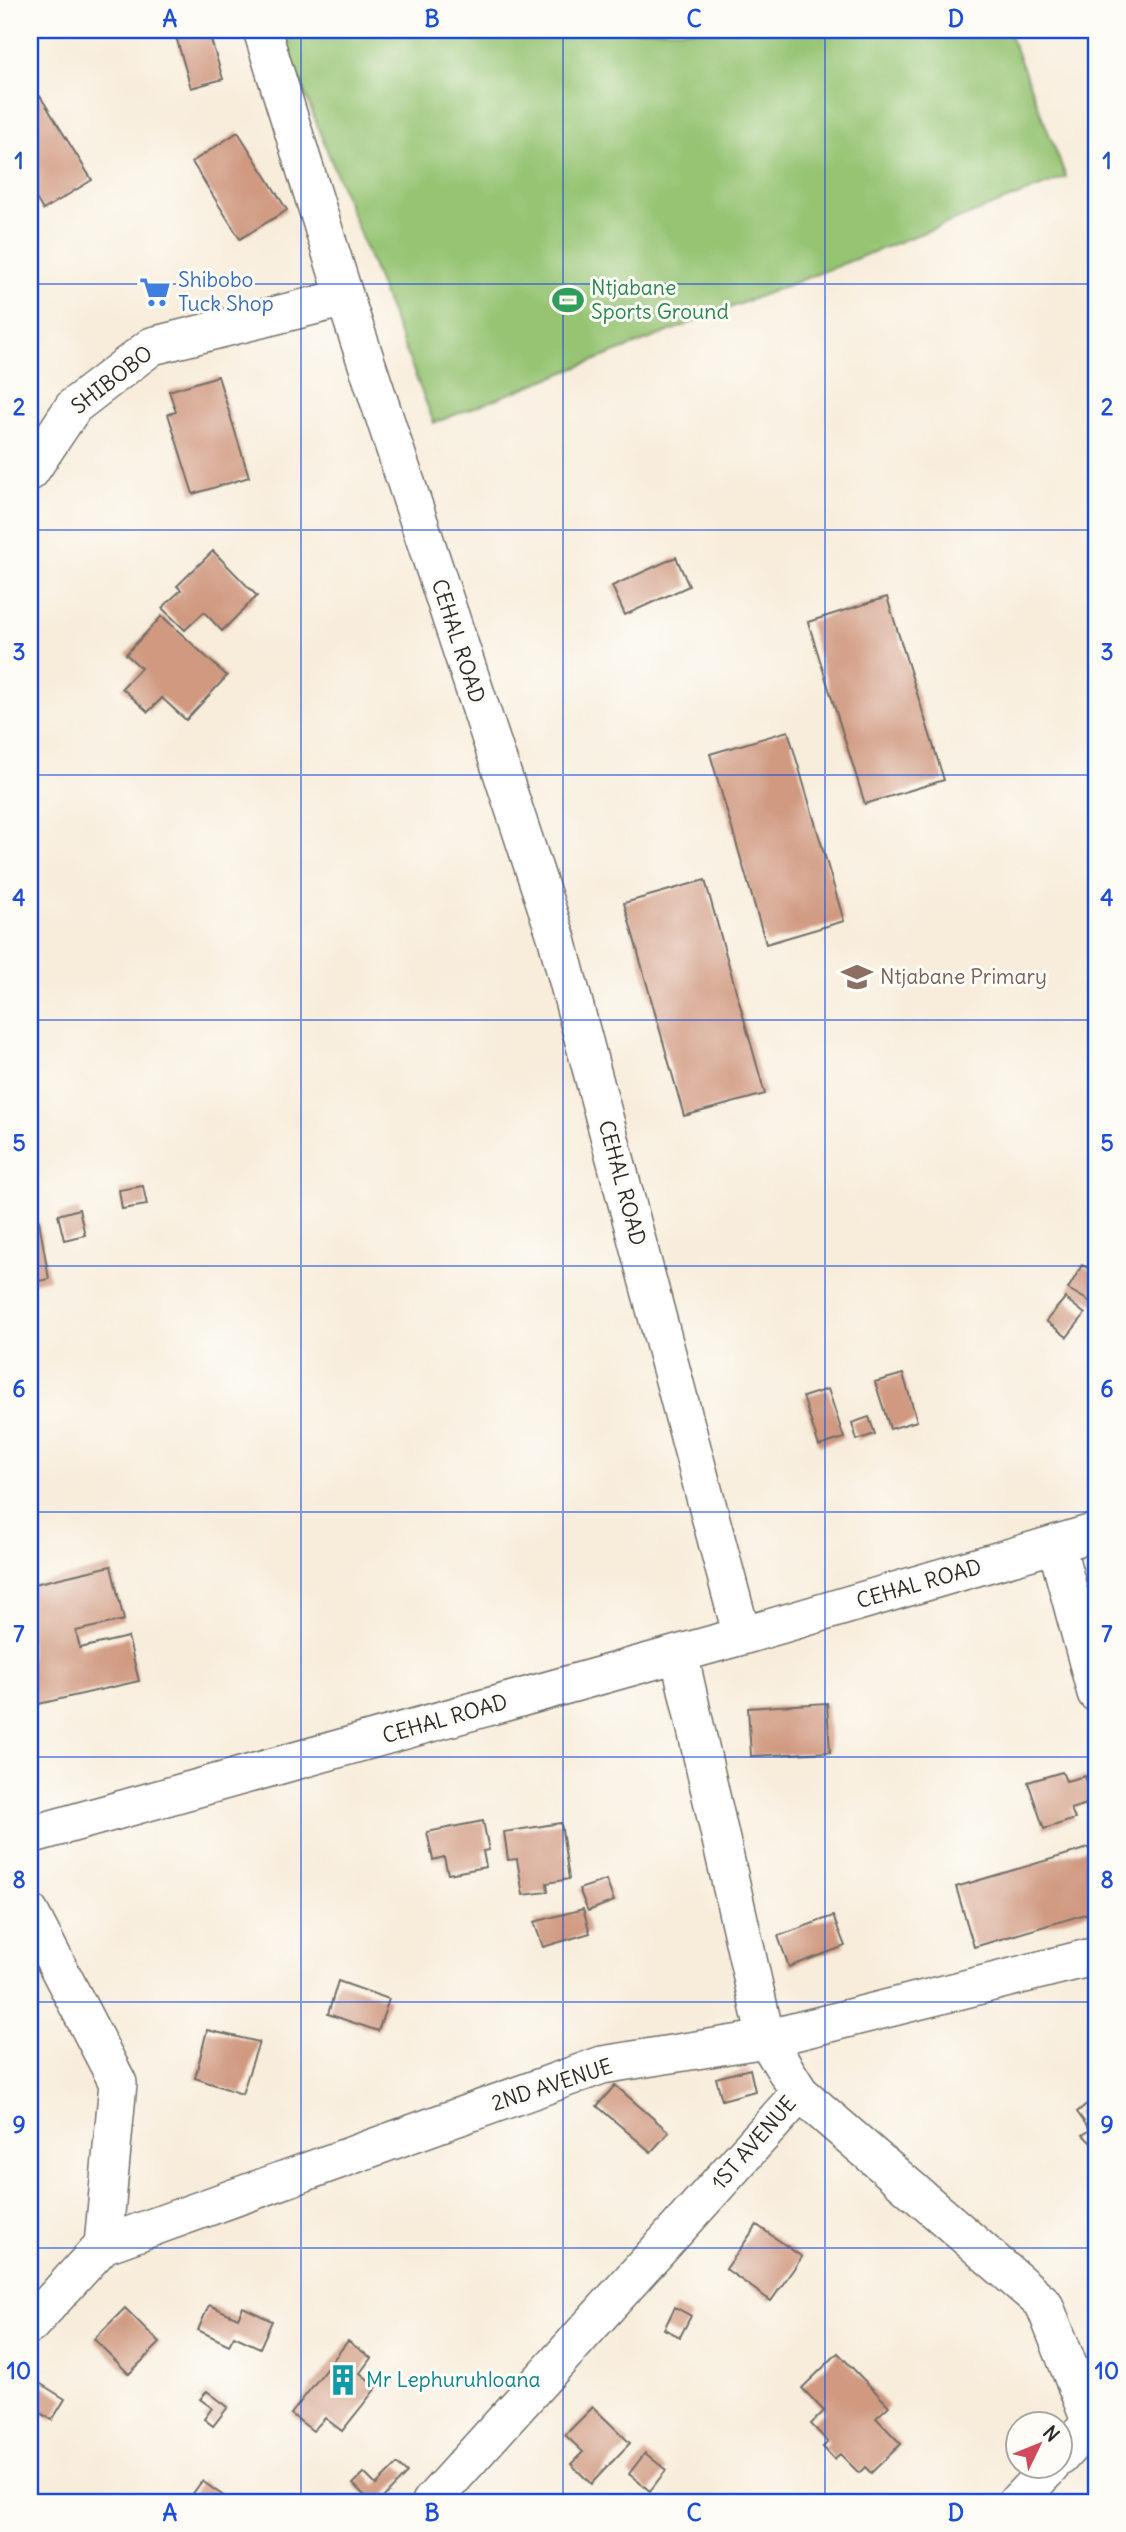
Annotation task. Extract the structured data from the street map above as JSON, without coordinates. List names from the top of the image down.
{
  "streets": {
    "street": [
      "SHIBOBO",
      "CEHAL ROAD",
      "2ND AVENUE",
      "1ST AVENUE"
    ]
  },
  "crossings": [
    ["SHIBOBO", "CEHAL ROAD"],
    ["CEHAL ROAD", "1ST AVENUE"],
    ["2ND AVENUE", "1ST AVENUE"]
  ],
  "places": {
    "supermarket": ["Shibobo Tuck Shop"],
    "sports": ["Ntjabane Sports Ground"],
    "school or university": ["Ntjabane Primary"],
    "building": ["Mr Lephuruhloana"]
  },
  "north": "top right",
  "grid": {
    "columns": [
      "A",
      "B",
      "C",
      "D"
    ],
    "rows": [
      "1",
      "2",
      "3",
      "4",
      "5",
      "6",
      "7",
      "8",
      "9",
      "10"
    ]
  }
}
